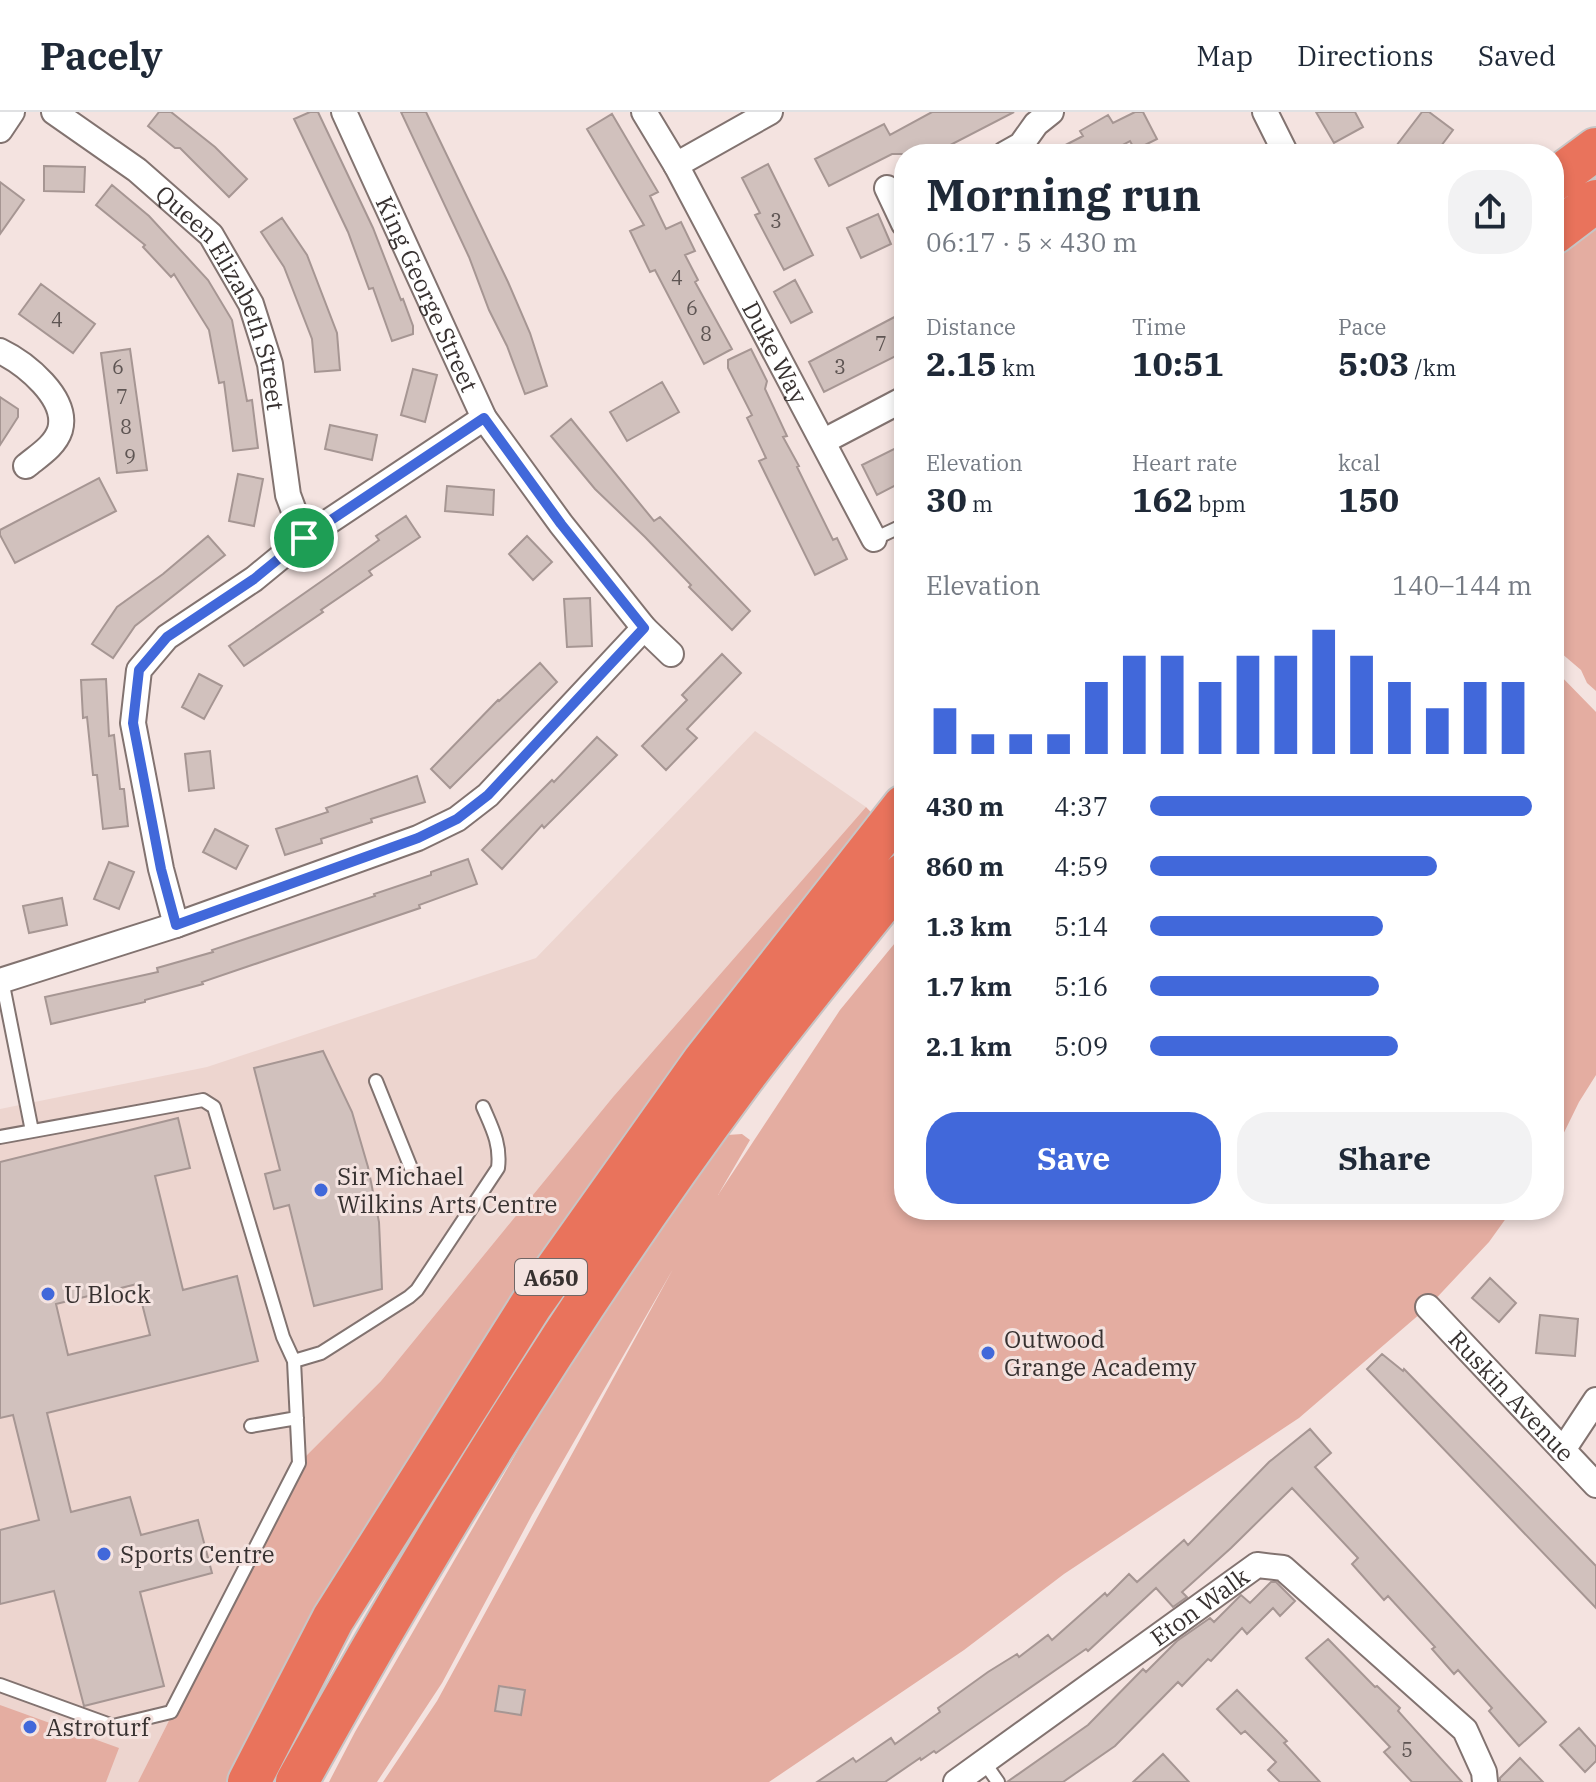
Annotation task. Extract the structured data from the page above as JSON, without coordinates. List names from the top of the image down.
{
  "streets": {
    "highway": ["A650"],
    "street": [
      "King George Street",
      "Queen Elizabeth Street",
      "Duke Way",
      "Ruskin Avenue",
      "Eton Walk"
    ]
  },
  "places": [
    "Sir Michael Wilkins Arts Centre",
    "U Block",
    "Outwood Grange Academy",
    "Sports Centre",
    "Astroturf"
  ],
  "house_numbers": [
    "3",
    "4",
    "6",
    "4",
    "8",
    "7",
    "6",
    "3",
    "7",
    "8",
    "9",
    "5"
  ],
  "page": {
    "header": "Pacely",
    "nav": ["Map", "Directions", "Saved"],
    "heading": ["Morning run", "06:17 · 5 × 430 m"],
    "stats": [
      ["Distance", "2.15 km"],
      ["Time", "10:51"],
      ["Pace", "5:03 /km"],
      ["Elevation", "30 m"],
      ["Heart rate", "162 bpm"],
      ["kcal", "150"]
    ],
    "chart": ["Elevation", "140–144 m"],
    "list": [
      {
        "name": "430 m",
        "note": "4:37"
      },
      {
        "name": "860 m",
        "note": "4:59"
      },
      {
        "name": "1.3 km",
        "note": "5:14"
      },
      {
        "name": "1.7 km",
        "note": "5:16"
      },
      {
        "name": "2.1 km",
        "note": "5:09"
      }
    ],
    "buttons": ["Save", "Share"]
  }
}
